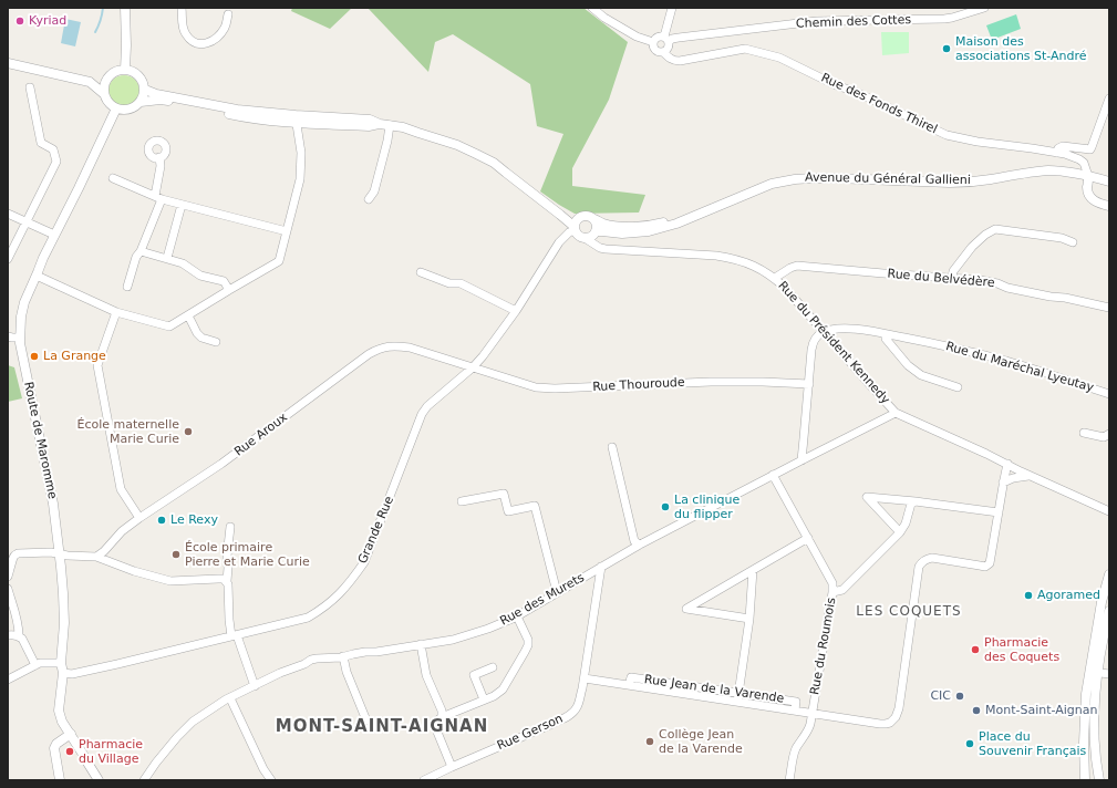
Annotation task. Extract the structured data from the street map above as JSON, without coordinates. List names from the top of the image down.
{
  "streets": {
    "street": [
      "Chemin des Cottes",
      "Rue des Fonds Thirel",
      "Avenue du Général Gallieni",
      "Rue du Belvédère",
      "Rue du Président Kennedy",
      "Rue du Maréchal Lyeutay",
      "Rue Thouroude",
      "Rue Aroux",
      "Route de Maromme",
      "Grande Rue",
      "Rue des Murets",
      "Rue du Roumois",
      "Rue Jean de la Varende",
      "Rue Gerson"
    ]
  },
  "crossings": [
    ["Chemin des Cottes", "Rue des Fonds Thirel"],
    ["Rue des Fonds Thirel", "Avenue du Général Gallieni"],
    ["Avenue du Général Gallieni", "Rue du Président Kennedy"],
    ["Avenue du Général Gallieni", "Grande Rue"],
    ["Rue du Belvédère", "Rue du Président Kennedy"],
    ["Rue du Président Kennedy", "Rue du Maréchal Lyeutay"],
    ["Rue du Président Kennedy", "Grande Rue"],
    ["Rue du Président Kennedy", "Rue des Murets"],
    ["Rue Thouroude", "Rue Aroux"],
    ["Rue Thouroude", "Grande Rue"],
    ["Rue Aroux", "Grande Rue"],
    ["Route de Maromme", "Grande Rue"],
    ["Rue des Murets", "Rue Gerson"],
    ["Rue du Roumois", "Rue Jean de la Varende"],
    ["Rue Jean de la Varende", "Rue Gerson"]
  ],
  "districts": ["LES COQUETS", "MONT-SAINT-AIGNAN"],
  "places": [
    "Kyriad",
    "Maison des associations St-André",
    "La Grange",
    "École maternelle Marie Curie",
    "La clinique du flipper",
    "Le Rexy",
    "École primaire Pierre et Marie Curie",
    "Agoramed",
    "Pharmacie des Coquets",
    "CIC",
    "Mont-Saint-Aignan",
    "Collège Jean de la Varende",
    "Place du Souvenir Français",
    "Pharmacie du Village"
  ]
}
